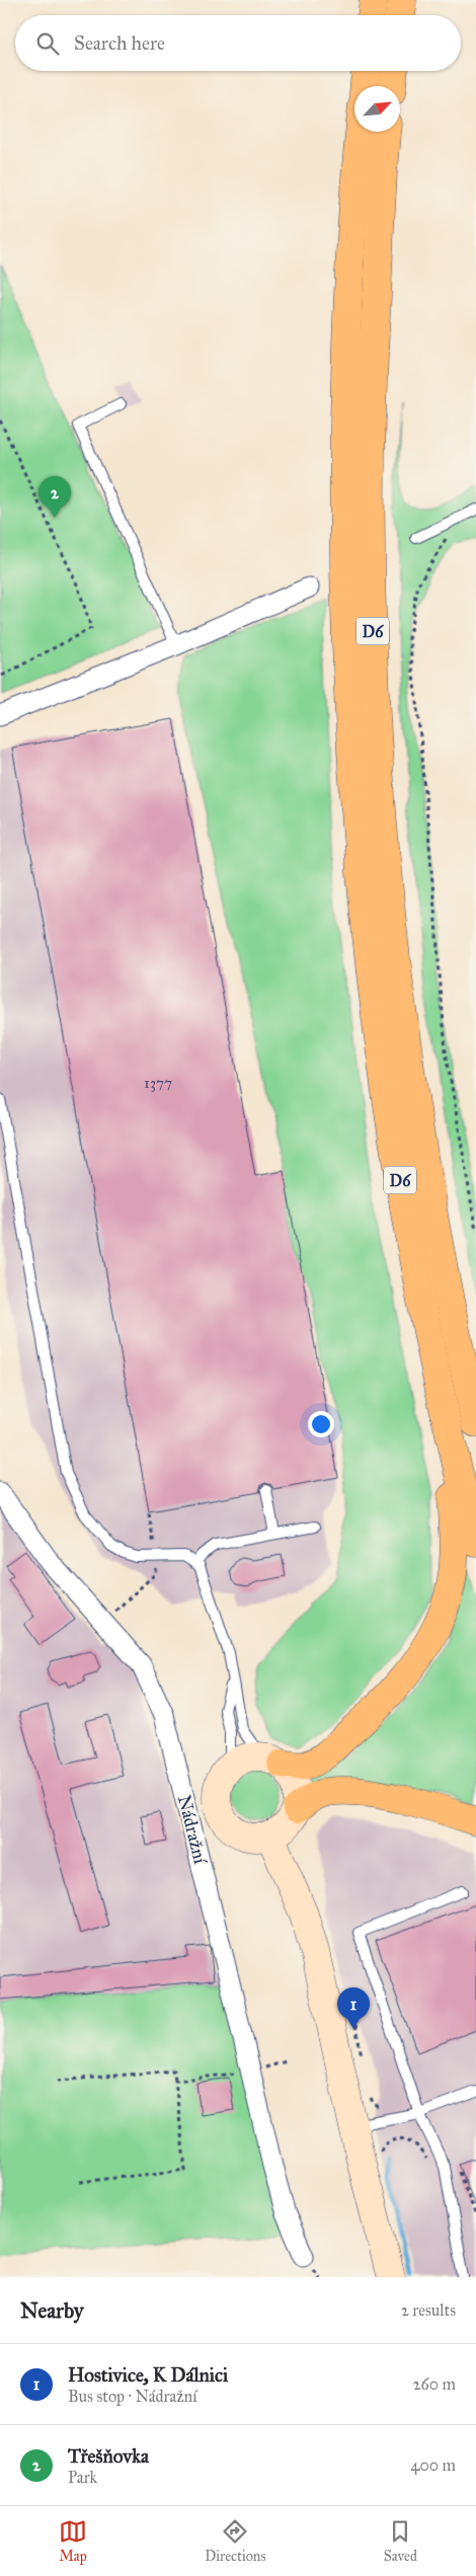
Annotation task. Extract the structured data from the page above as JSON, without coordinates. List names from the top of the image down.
{
  "streets": {
    "highway": ["D6"],
    "street": ["Nádražní"]
  },
  "house_numbers": ["1377"],
  "north": "top right",
  "page": {
    "search": "Search here",
    "pins": ["2", "1"],
    "heading": ["Nearby", "2 results"],
    "list": [
      {
        "mark": "1",
        "name": "Hostivice, K Dálnici",
        "note": "Bus stop · Nádražní",
        "value": "260 m"
      },
      {
        "mark": "2",
        "name": "Třešňovka",
        "note": "Park",
        "value": "400 m"
      }
    ],
    "nav": ["Map", "Directions", "Saved"]
  }
}
